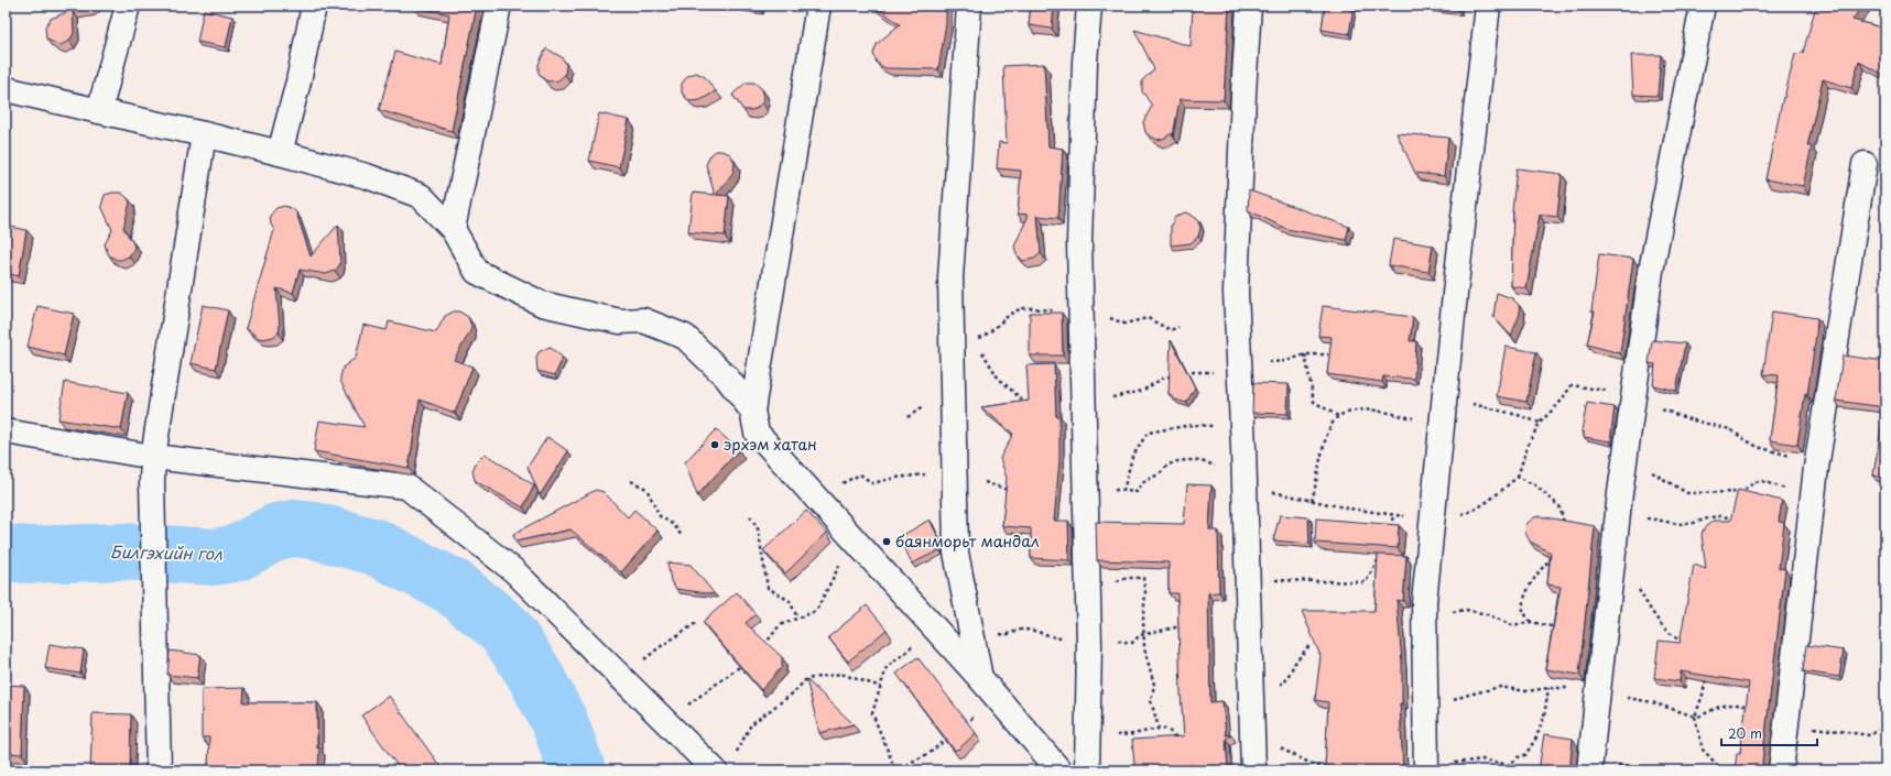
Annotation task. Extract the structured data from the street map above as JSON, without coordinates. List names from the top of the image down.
{
  "water": ["Билгэхийн гол"],
  "places": ["эрхэм хатан", "баянморьт мандал"],
  "scale_bar": "20 m"
}
